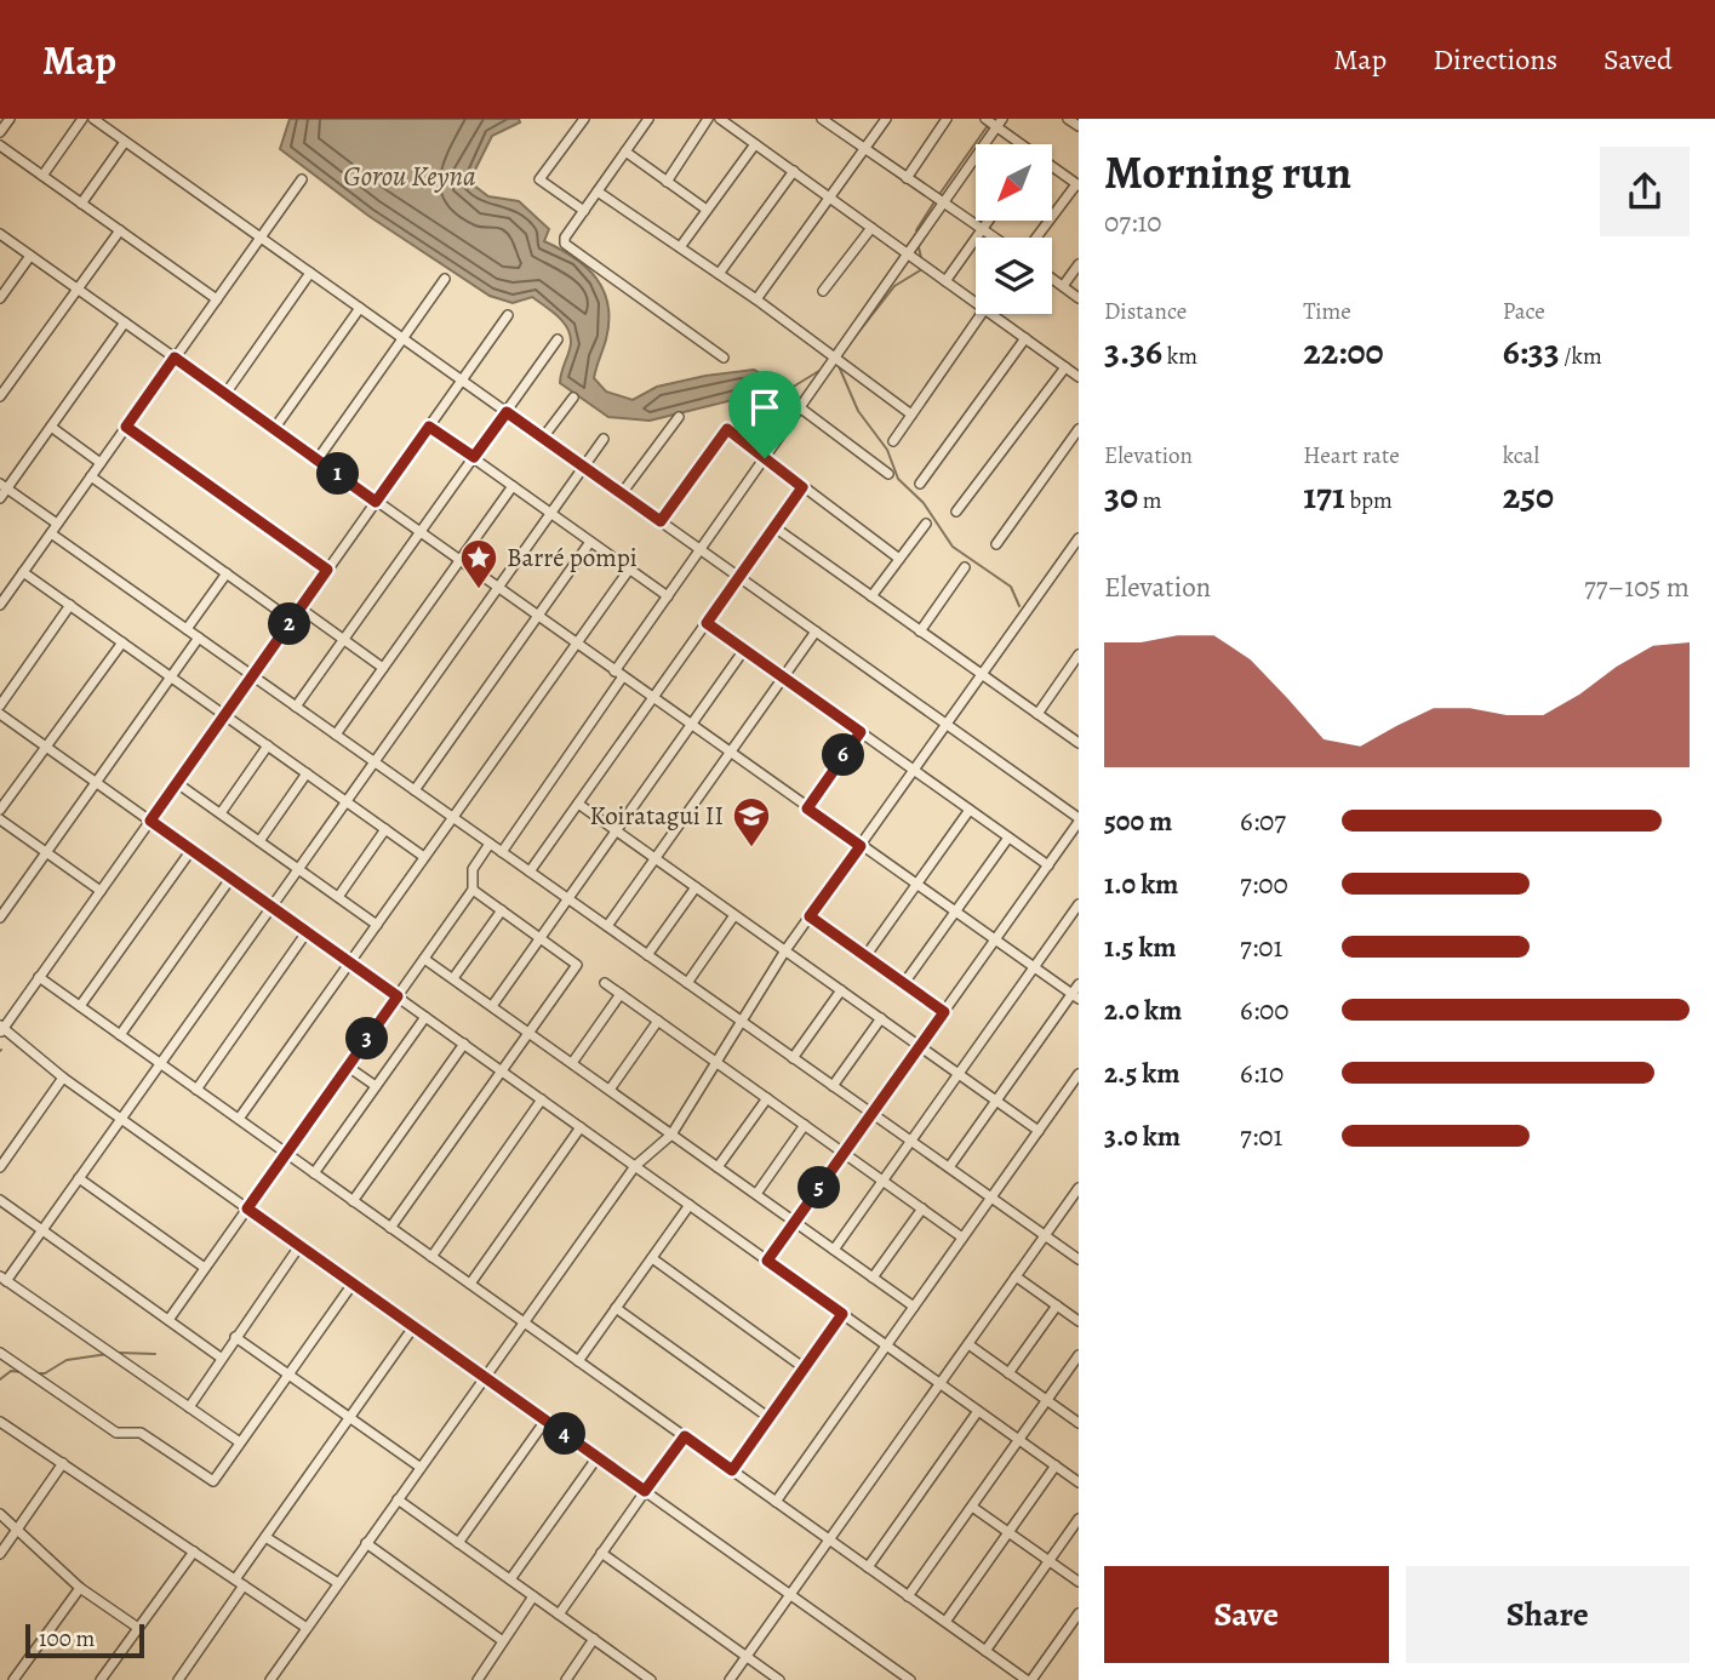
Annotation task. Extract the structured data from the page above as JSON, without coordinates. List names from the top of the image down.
{
  "water": ["Gorou Keyna"],
  "places": {
    "place": ["Barré pompi"],
    "school or university": ["Koiratagui II"]
  },
  "scale_bar": "100 m",
  "north": "bottom left",
  "page": {
    "header": "Map",
    "nav": ["Map", "Directions", "Saved"],
    "heading": ["Morning run", "07:10"],
    "stats": [
      ["Distance", "3.36 km"],
      ["Time", "22:00"],
      ["Pace", "6:33 /km"],
      ["Elevation", "30 m"],
      ["Heart rate", "171 bpm"],
      ["kcal", "250"]
    ],
    "pins": [
      "1",
      "2",
      "6",
      "3",
      "5",
      "4"
    ],
    "chart": ["Elevation", "77–105 m"],
    "list": [
      {
        "name": "500 m",
        "note": "6:07"
      },
      {
        "name": "1.0 km",
        "note": "7:00"
      },
      {
        "name": "1.5 km",
        "note": "7:01"
      },
      {
        "name": "2.0 km",
        "note": "6:00"
      },
      {
        "name": "2.5 km",
        "note": "6:10"
      },
      {
        "name": "3.0 km",
        "note": "7:01"
      }
    ],
    "buttons": ["Save", "Share"],
    "scale": "100 m"
  }
}
